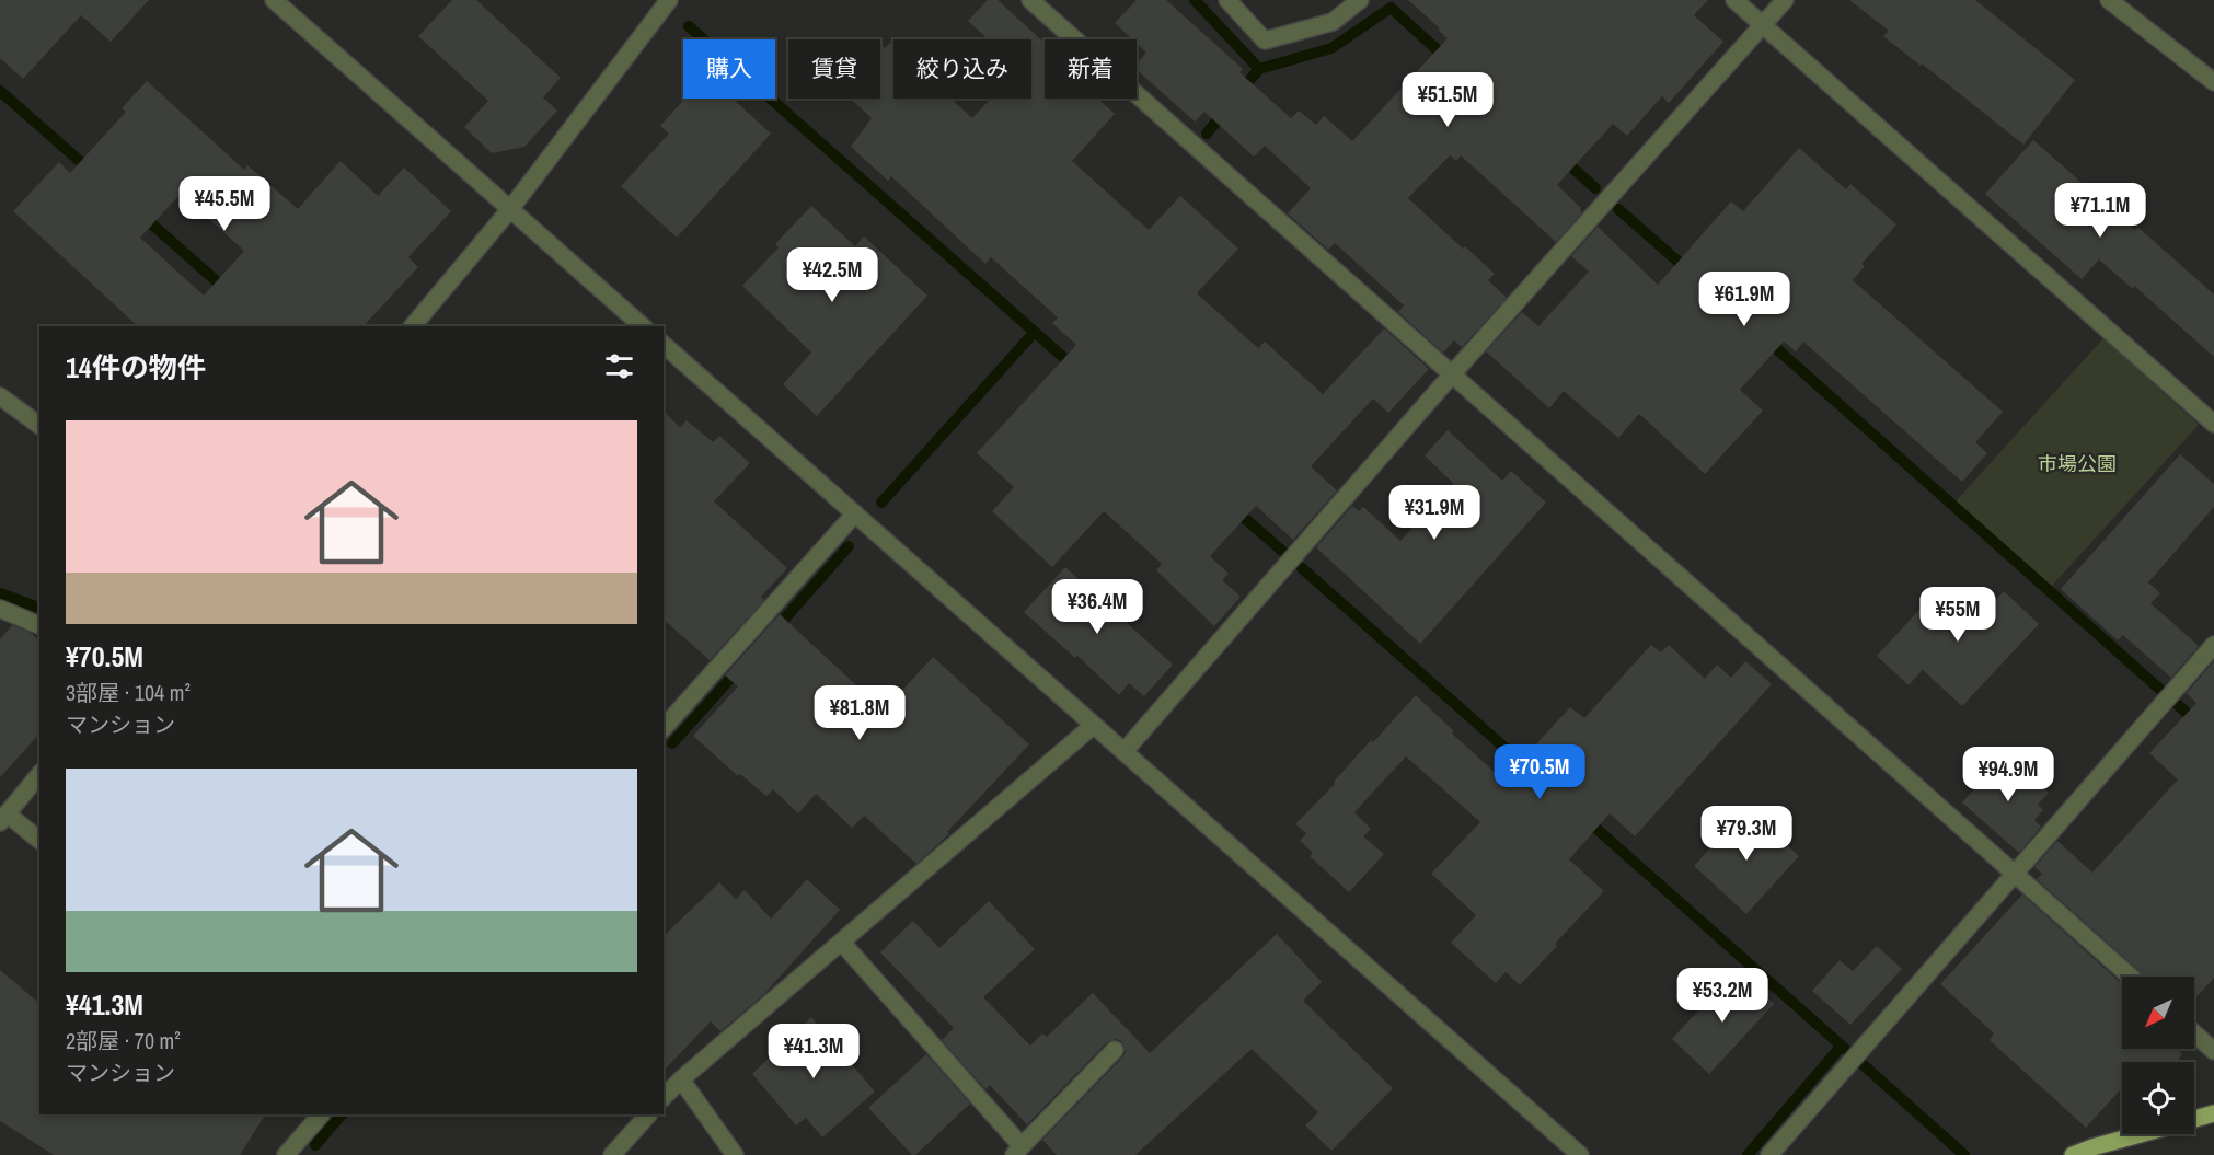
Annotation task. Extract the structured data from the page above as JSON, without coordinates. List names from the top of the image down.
{
  "parks": ["市場公園"],
  "north": "bottom left",
  "page": {
    "chip": [
      "購入",
      "賃貸",
      "絞り込み",
      "新着"
    ],
    "price": [
      "¥51.5M",
      "¥45.5M",
      "¥71.1M",
      "¥42.5M",
      "¥61.9M",
      "¥31.9M",
      "¥36.4M",
      "¥55M",
      "¥81.8M",
      "¥70.5M",
      "¥94.9M",
      "¥79.3M",
      "¥53.2M",
      "¥41.3M"
    ],
    "heading": "14件の物件",
    "list": [
      {
        "name": "¥70.5M",
        "note": "3部屋 · 104 m² · マンション"
      },
      {
        "name": "¥41.3M",
        "note": "2部屋 · 70 m² · マンション"
      }
    ]
  }
}
